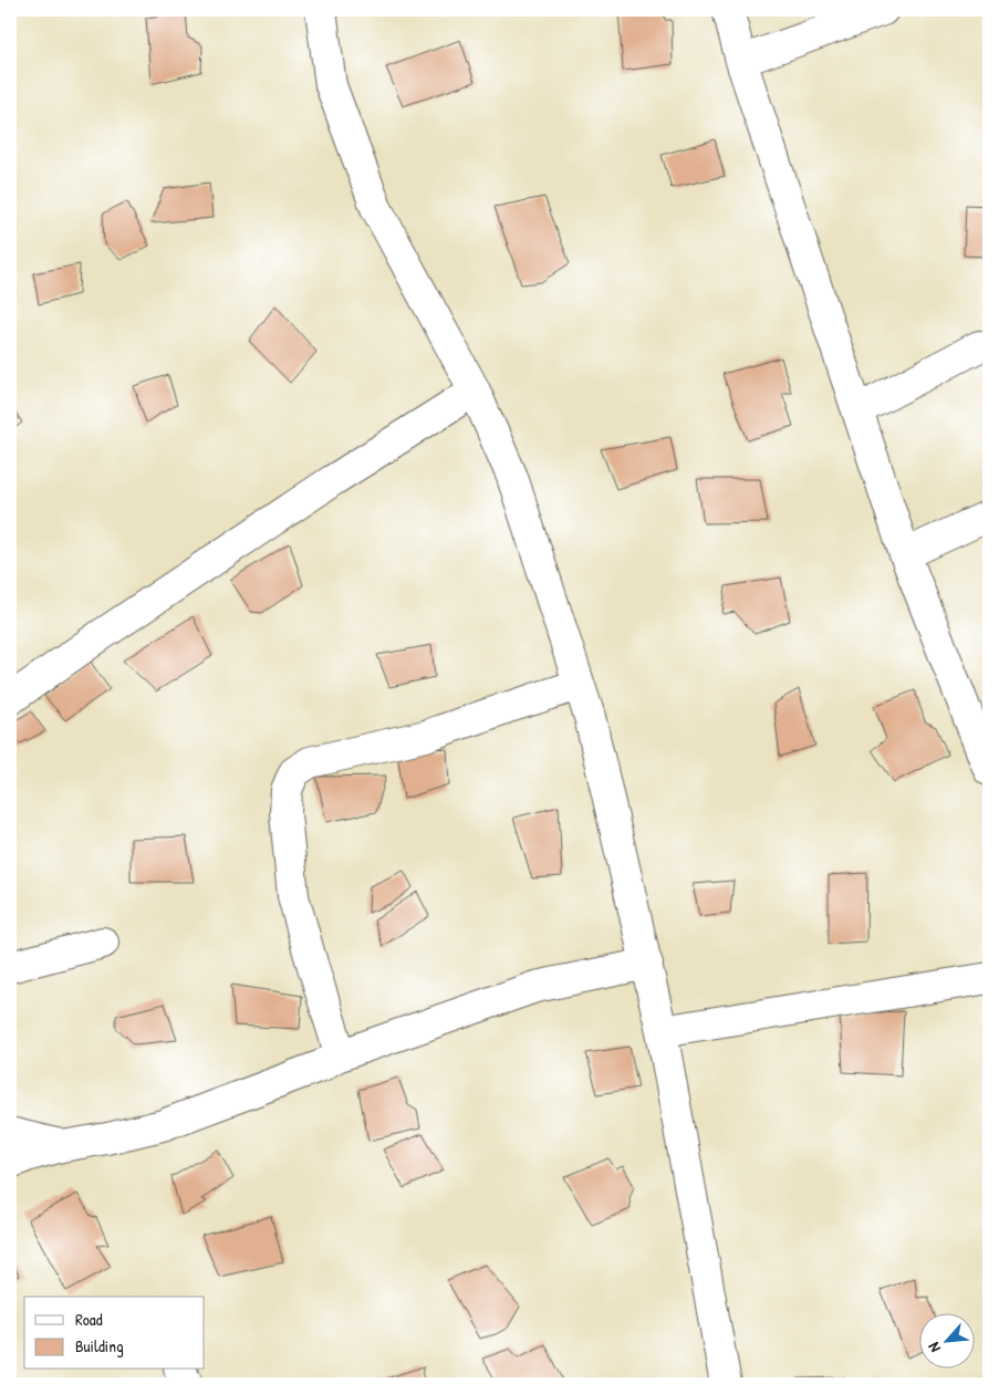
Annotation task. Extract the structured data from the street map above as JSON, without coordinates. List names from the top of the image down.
{
  "legend": ["Road", "Building"],
  "north": "bottom left"
}
